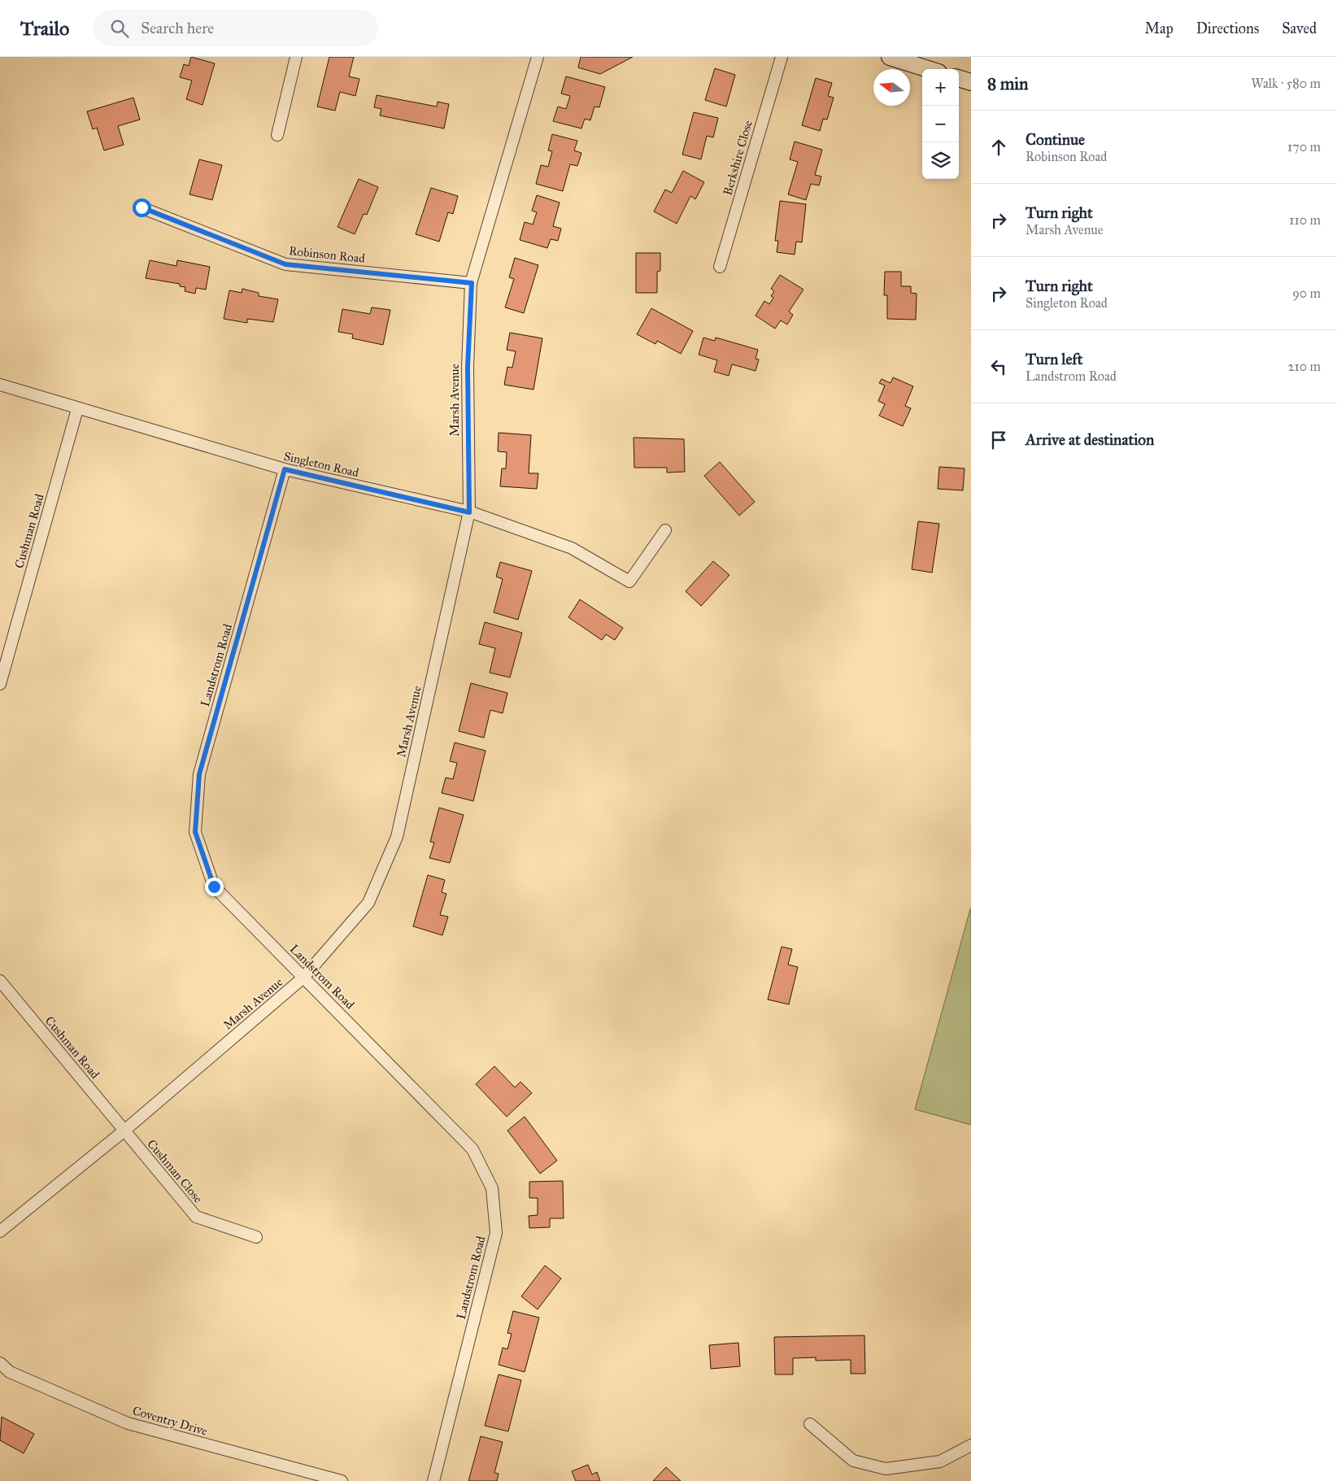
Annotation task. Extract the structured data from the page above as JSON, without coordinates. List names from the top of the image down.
{
  "streets": {
    "street": [
      "Berkshire Close",
      "Robinson Road",
      "Marsh Avenue",
      "Singleton Road",
      "Cushman Road",
      "Landstrom Road",
      "Cushman Close",
      "Coventry Drive"
    ]
  },
  "crossings": [
    ["Robinson Road", "Marsh Avenue"],
    ["Marsh Avenue", "Singleton Road"],
    ["Marsh Avenue", "Cushman Road"],
    ["Marsh Avenue", "Landstrom Road"],
    ["Marsh Avenue", "Cushman Close"],
    ["Singleton Road", "Cushman Road"],
    ["Singleton Road", "Landstrom Road"],
    ["Cushman Road", "Cushman Close"]
  ],
  "north": "left",
  "page": {
    "header": "Trailo",
    "search": "Search here",
    "nav": ["Map", "Directions", "Saved"],
    "heading": ["8 min", "Walk · 580 m"],
    "map_buttons": ["+", "−"],
    "list": [
      ["Continue", "Robinson Road", "170 m"],
      ["Turn right", "Marsh Avenue", "110 m"],
      ["Turn right", "Singleton Road", "90 m"],
      ["Turn left", "Landstrom Road", "210 m"],
      "Arrive at destination"
    ]
  }
}
